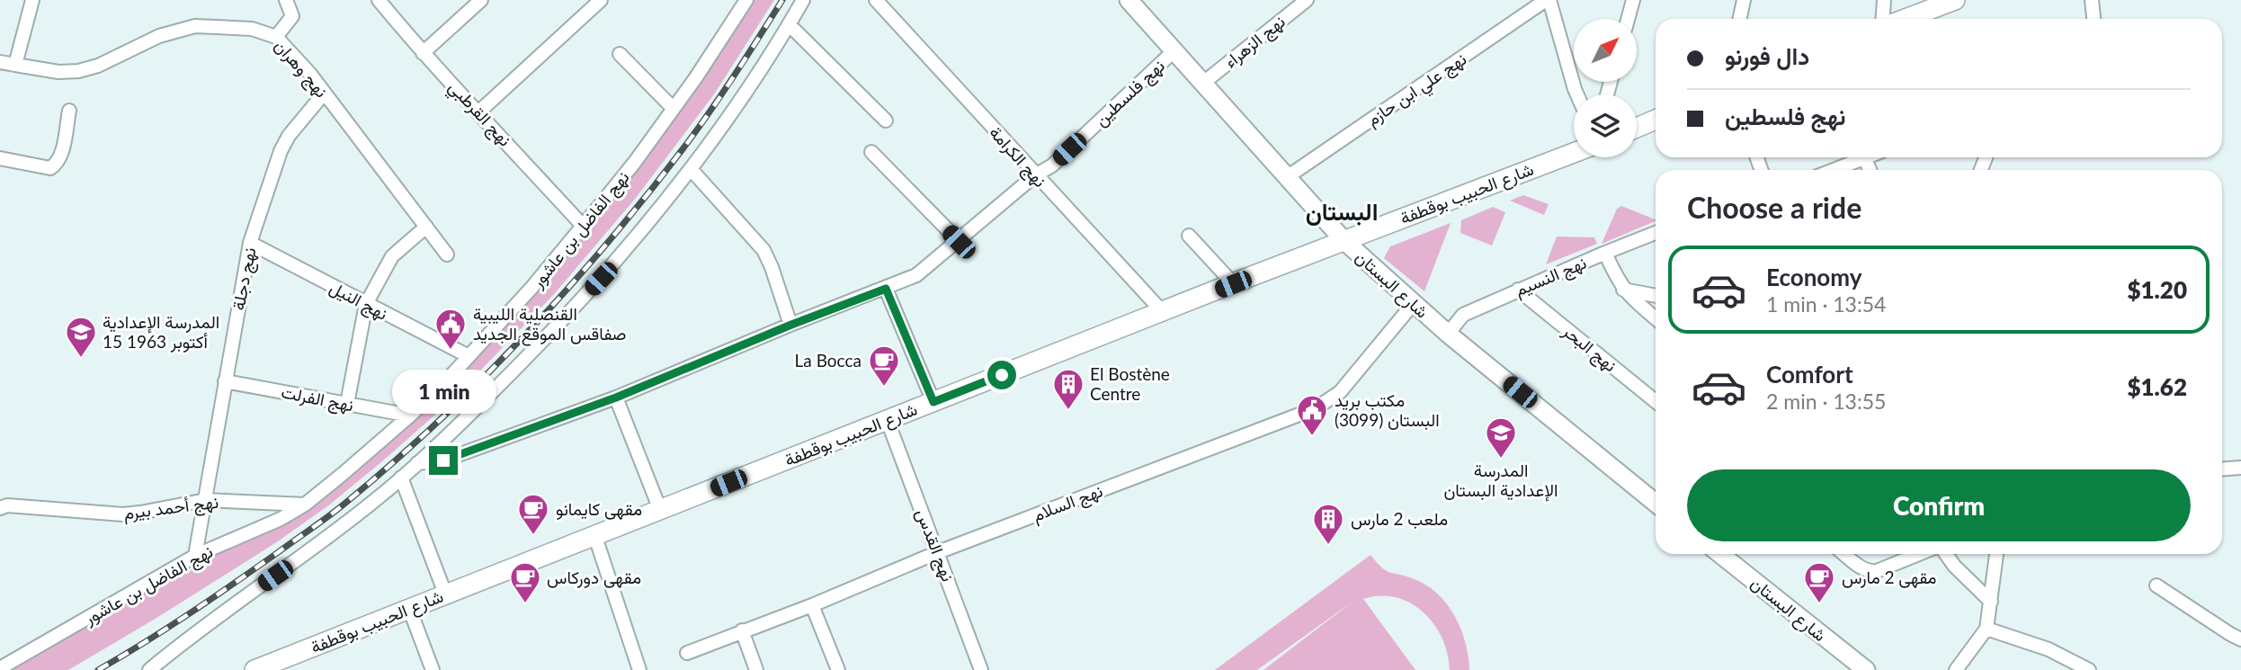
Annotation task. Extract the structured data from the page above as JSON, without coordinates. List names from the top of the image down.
{
  "streets": {
    "main road": ["شارع الحبيب بوقطفة", "شارع البستان"],
    "street": [
      "نهج الزهراء",
      "نهج وهران",
      "نهج علي ابن حازم",
      "نهج فلسطين",
      "نهج القرطبي",
      "نهج الكرامة",
      "نهج الفاضل بن عاشور",
      "نهج النسيم",
      "نهج دجلة",
      "نهج النيل",
      "نهج البحر",
      "نهج الفرلت",
      "نهج السلام",
      "نهج أحمد بيرم",
      "نهج القدس"
    ]
  },
  "crossings": [
    ["نهج الزهراء", "شارع البستان"],
    ["نهج وهران", "نهج دجلة"],
    ["نهج علي ابن حازم", "شارع البستان"],
    ["نهج فلسطين", "نهج الكرامة"],
    ["نهج فلسطين", "شارع البستان"],
    ["نهج القرطبي", "نهج الفاضل بن عاشور"],
    ["نهج الكرامة", "شارع الحبيب بوقطفة"],
    ["شارع الحبيب بوقطفة", "شارع البستان"],
    ["شارع الحبيب بوقطفة", "نهج القدس"],
    ["نهج الفاضل بن عاشور", "نهج دجلة"],
    ["نهج الفاضل بن عاشور", "نهج النيل"],
    ["نهج الفاضل بن عاشور", "نهج الفرلت"],
    ["نهج الفاضل بن عاشور", "نهج أحمد بيرم"],
    ["نهج النسيم", "شارع البستان"],
    ["نهج النسيم", "نهج البحر"],
    ["نهج دجلة", "نهج النيل"],
    ["نهج دجلة", "نهج الفرلت"],
    ["نهج دجلة", "نهج أحمد بيرم"],
    ["شارع البستان", "نهج السلام"],
    ["نهج السلام", "نهج القدس"]
  ],
  "districts": ["البستان"],
  "places": {
    "public building": ["القنصلية الليبية صفاقس الموقع الجديد", "مكتب بريد البستان (3099)"],
    "school or university": ["المدرسة الإعدادية 15 أكتوبر 1963", "المدرسة الإعدادية البستان"],
    "cafe": [
      "La Bocca",
      "مقهى كايمانو",
      "مقهى دوركاس",
      "مقهى 2 مارس"
    ],
    "building": ["El Bostène Centre", "ملعب 2 مارس"]
  },
  "north": "top right",
  "page": {
    "banner": ["دال فورنو", "نهج فلسطين"],
    "heading": "Choose a ride",
    "list": [
      {
        "name": "Economy",
        "note": "1 min · 13:54",
        "value": "$1.20"
      },
      {
        "name": "Comfort",
        "note": "2 min · 13:55",
        "value": "$1.62"
      }
    ],
    "bubble": "1 min",
    "buttons": "Confirm"
  }
}
